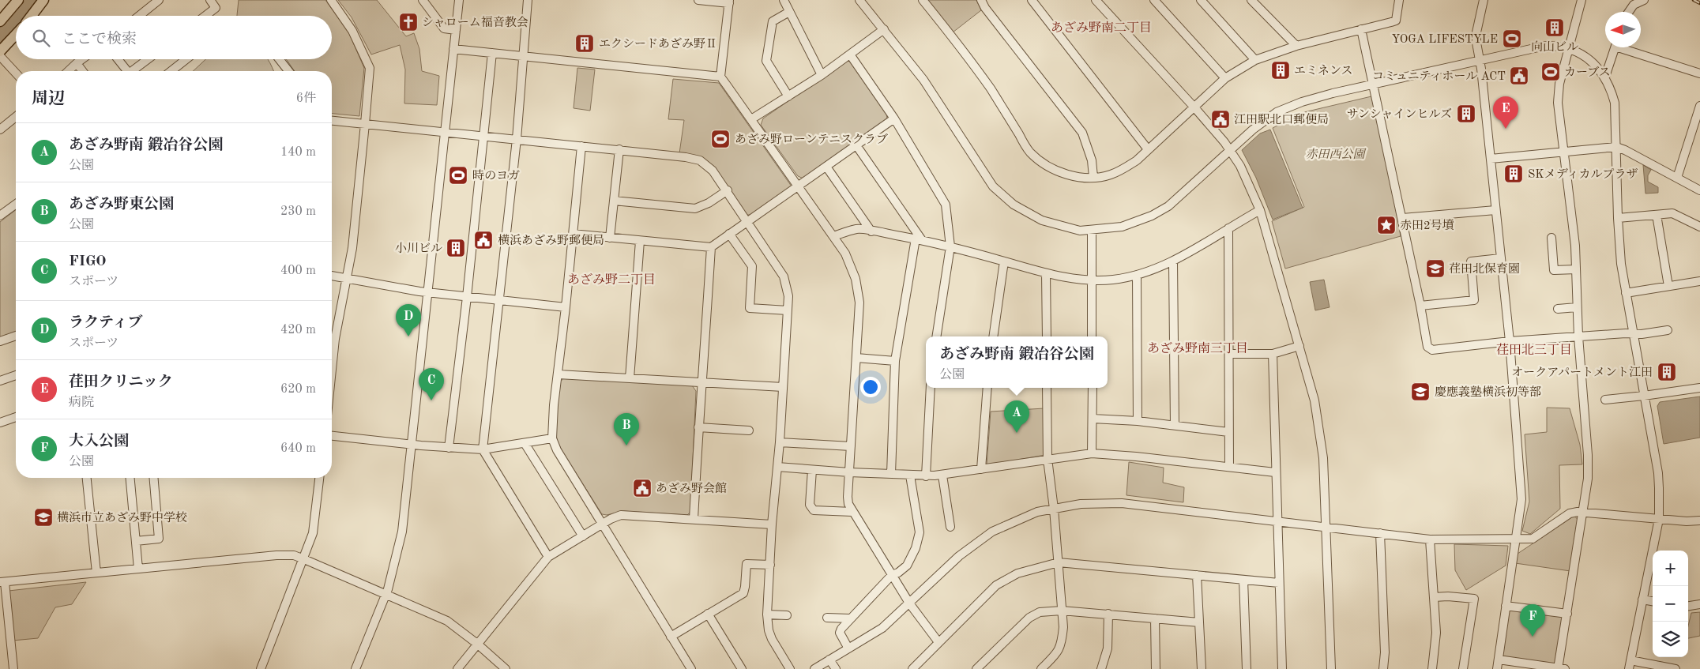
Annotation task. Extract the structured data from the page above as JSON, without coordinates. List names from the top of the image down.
{
  "districts": [
    "あざみ野南二丁目",
    "あざみ野二丁目",
    "あざみ野南三丁目",
    "荏田北三丁目"
  ],
  "parks": ["赤田西公園"],
  "places": {
    "church": ["シャローム福音教会"],
    "building": [
      "向山ビル",
      "エクシードあざみ野Ⅱ",
      "エミネンス",
      "サンシャインヒルズ",
      "SKメディカルプラザ",
      "小川ビル",
      "オークアパートメント江田"
    ],
    "sports": [
      "YOGA LIFESTYLE",
      "カーブス",
      "あざみ野ローンテニスクラブ",
      "時のヨガ"
    ],
    "public building": [
      "コミュニティホール ACT",
      "江田駅北口郵便局",
      "横浜あざみ野郵便局",
      "あざみ野会館"
    ],
    "place": ["赤田2号墳"],
    "school or university": ["荏田北保育園", "慶應義塾横浜初等部", "横浜市立あざみ野中学校"]
  },
  "north": "left",
  "page": {
    "search": "ここで検索",
    "heading": ["周辺", "6件"],
    "pins": [
      "E",
      "D",
      "C",
      "A",
      "B",
      "F"
    ],
    "list": [
      {
        "mark": "A",
        "name": "あざみ野南 鍛冶谷公園",
        "note": "公園",
        "value": "140 m"
      },
      {
        "mark": "B",
        "name": "あざみ野東公園",
        "note": "公園",
        "value": "230 m"
      },
      {
        "mark": "C",
        "name": "FIGO",
        "note": "スポーツ",
        "value": "400 m"
      },
      {
        "mark": "D",
        "name": "ラクティブ",
        "note": "スポーツ",
        "value": "420 m"
      },
      {
        "mark": "E",
        "name": "荏田クリニック",
        "note": "病院",
        "value": "620 m"
      },
      {
        "mark": "F",
        "name": "大入公園",
        "note": "公園",
        "value": "640 m"
      }
    ],
    "popup": ["あざみ野南 鍛冶谷公園", "公園"],
    "map_buttons": ["+", "−"]
  }
}
